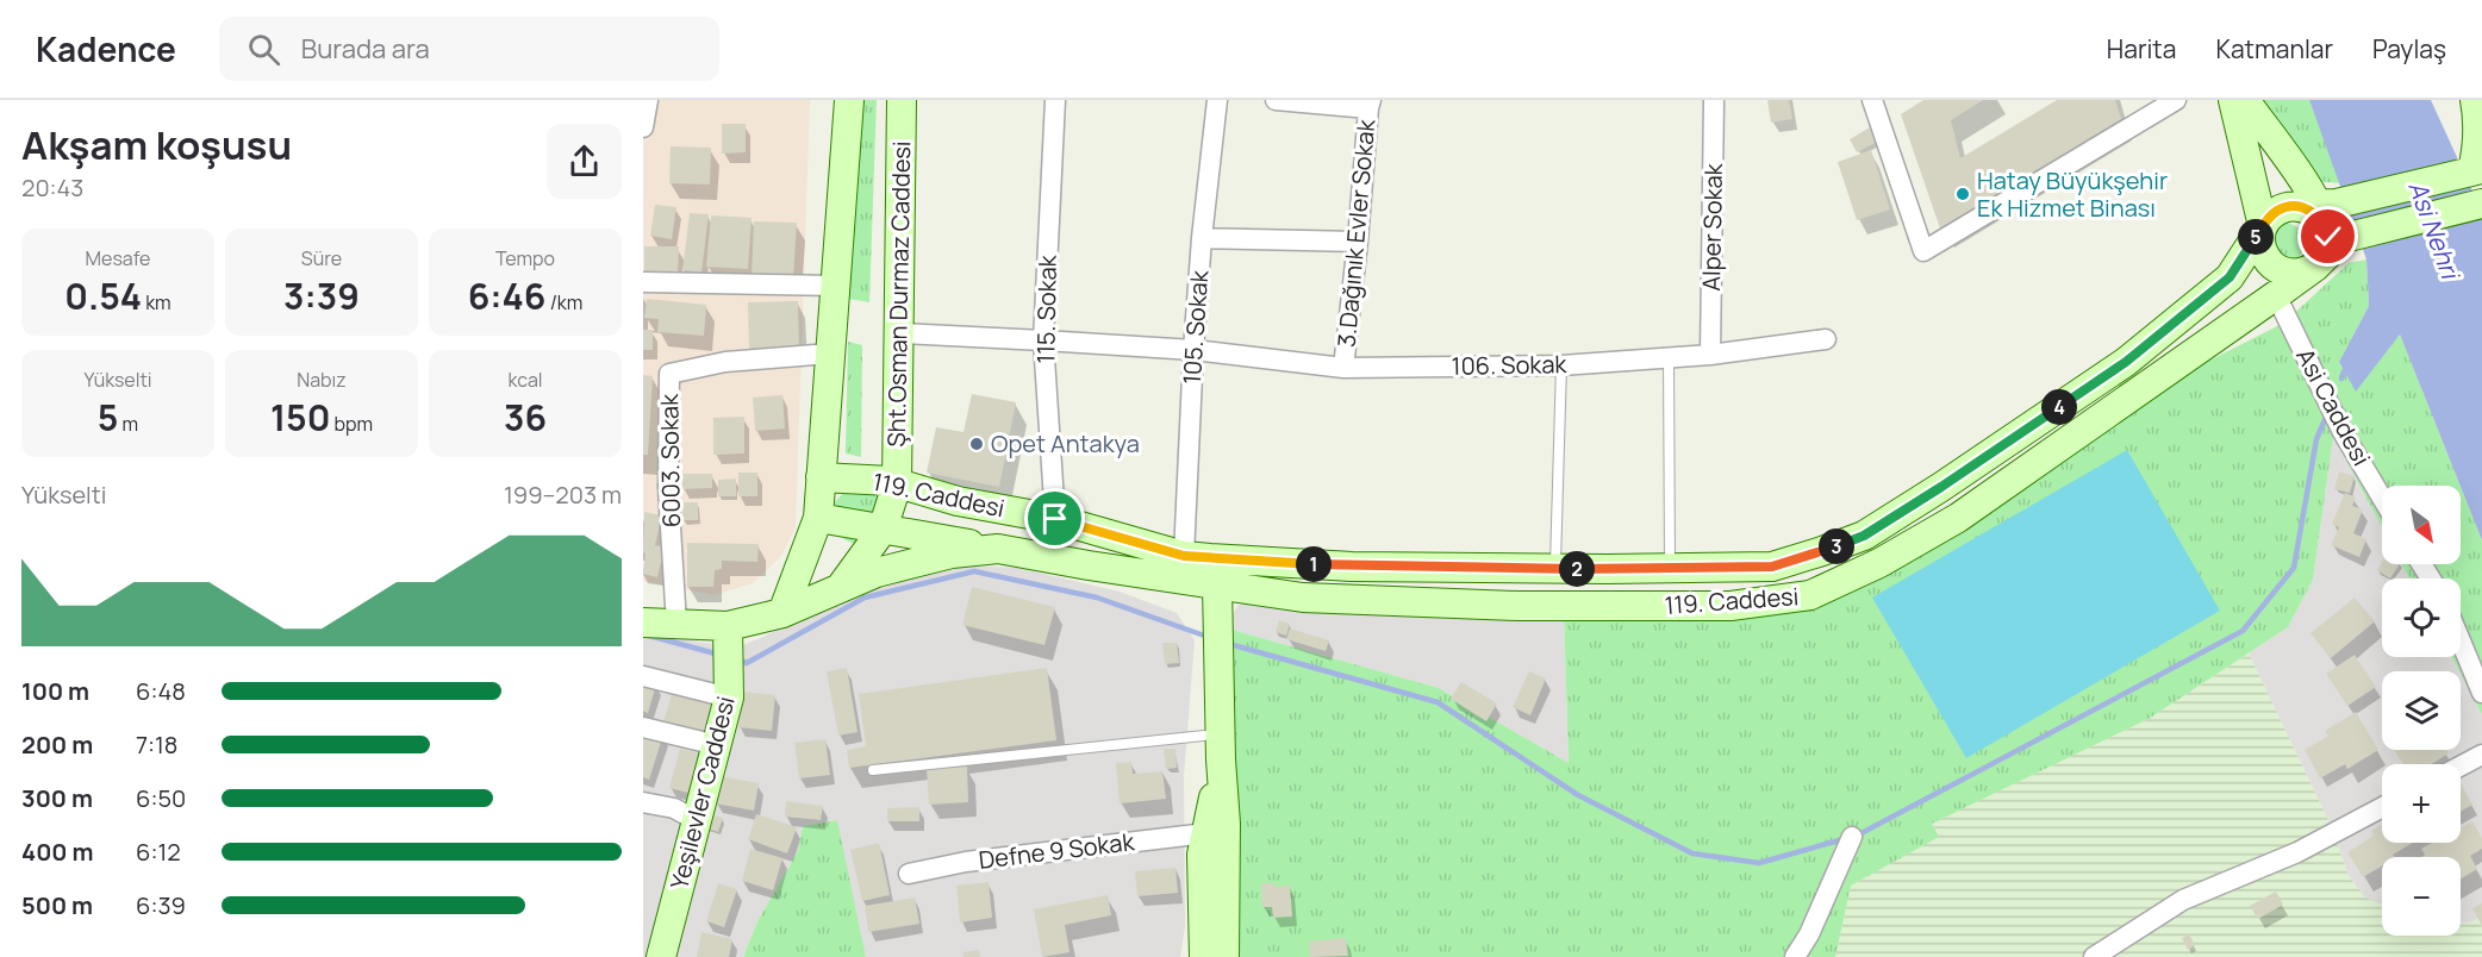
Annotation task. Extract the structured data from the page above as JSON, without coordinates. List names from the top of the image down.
{
  "streets": {
    "street": [
      "Alper Sokak",
      "3.Dağınık Evler Sokak",
      "Şht.Osman Durmaz Caddesi",
      "115. Sokak",
      "105. Sokak",
      "106. Sokak",
      "Asi Caddesi",
      "6003. Sokak",
      "119. Caddesi",
      "Yeşilevler Caddesi",
      "Defne 9 Sokak"
    ]
  },
  "crossings": [
    ["Alper Sokak", "106. Sokak"],
    ["3.Dağınık Evler Sokak", "106. Sokak"],
    ["Şht.Osman Durmaz Caddesi", "106. Sokak"],
    ["Şht.Osman Durmaz Caddesi", "119. Caddesi"],
    ["115. Sokak", "106. Sokak"],
    ["115. Sokak", "119. Caddesi"],
    ["105. Sokak", "106. Sokak"],
    ["105. Sokak", "119. Caddesi"],
    ["Asi Caddesi", "119. Caddesi"],
    ["6003. Sokak", "119. Caddesi"],
    ["119. Caddesi", "Yeşilevler Caddesi"]
  ],
  "water": ["Asi Nehri"],
  "places": ["Hatay Büyükşehir Ek Hizmet Binası", "Opet Antakya"],
  "north": "bottom right",
  "page": {
    "header": "Kadence",
    "search": "Burada ara",
    "nav": ["Harita", "Katmanlar", "Paylaş"],
    "heading": ["Akşam koşusu", "20:43"],
    "pins": [
      "5",
      "4",
      "3",
      "1",
      "2"
    ],
    "stats": [
      ["Mesafe", "0.54 km"],
      ["Süre", "3:39"],
      ["Tempo", "6:46 /km"],
      ["Yükselti", "5 m"],
      ["Nabız", "150 bpm"],
      ["kcal", "36"]
    ],
    "chart": ["Yükselti", "199–203 m"],
    "map_buttons": ["+", "−"],
    "list": [
      {
        "name": "100 m",
        "note": "6:48"
      },
      {
        "name": "200 m",
        "note": "7:18"
      },
      {
        "name": "300 m",
        "note": "6:50"
      },
      {
        "name": "400 m",
        "note": "6:12"
      },
      {
        "name": "500 m",
        "note": "6:39"
      }
    ]
  }
}
